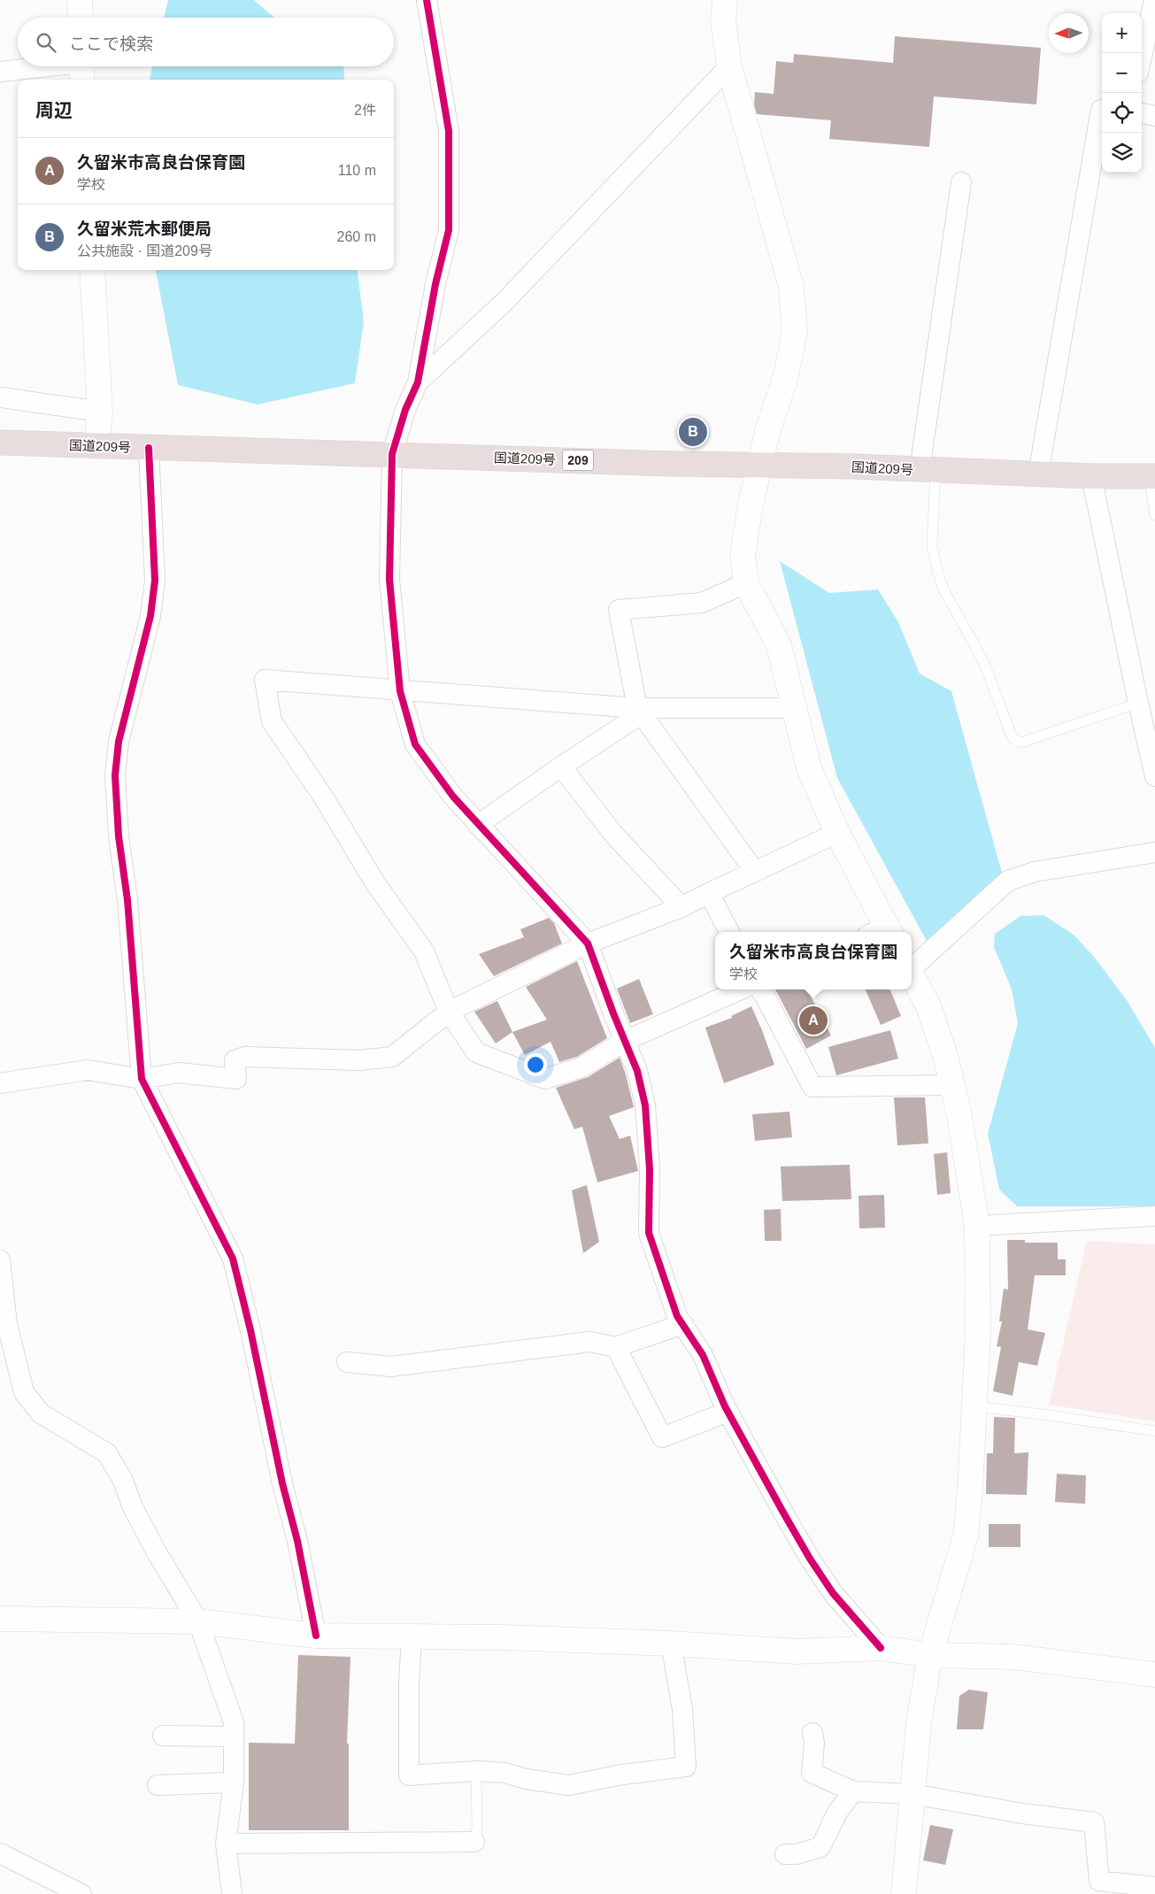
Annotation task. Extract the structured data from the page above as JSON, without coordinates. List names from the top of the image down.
{
  "streets": {
    "highway": ["国道209号", "209"]
  },
  "north": "left",
  "page": {
    "map_buttons": ["+", "−"],
    "search": "ここで検索",
    "heading": ["周辺", "2件"],
    "list": [
      {
        "mark": "A",
        "name": "久留米市高良台保育園",
        "note": "学校",
        "value": "110 m"
      },
      {
        "mark": "B",
        "name": "久留米荒木郵便局",
        "note": "公共施設 · 国道209号",
        "value": "260 m"
      }
    ],
    "pins": ["B", "A"],
    "popup": ["久留米市高良台保育園", "学校"]
  }
}
